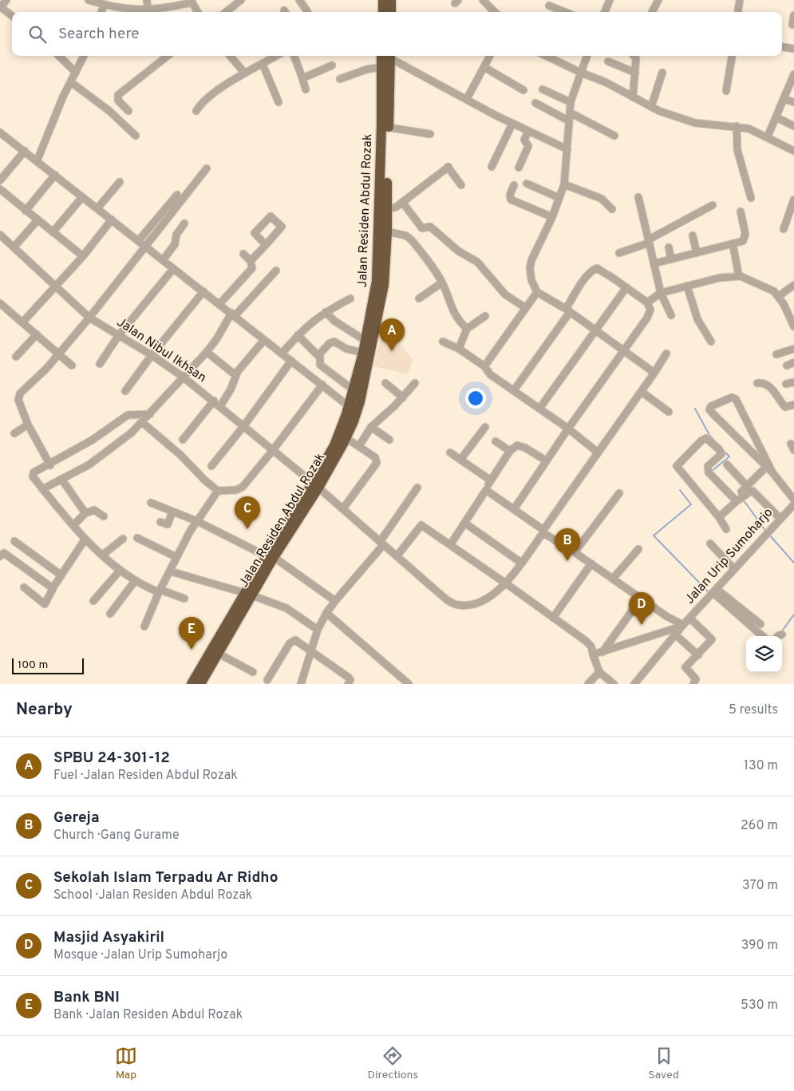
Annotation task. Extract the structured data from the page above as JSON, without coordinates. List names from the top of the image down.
{
  "streets": {
    "highway": ["Jalan Residen Abdul Rozak"],
    "street": ["Jalan Nibul Ikhsan", "Jalan Urip Sumoharjo"]
  },
  "crossings": [
    ["Jalan Residen Abdul Rozak", "Jalan Nibul Ikhsan"]
  ],
  "scale_bar": "100 m",
  "page": {
    "search": "Search here",
    "pins": [
      "A",
      "C",
      "B",
      "D",
      "E"
    ],
    "scale": "100 m",
    "heading": ["Nearby", "5 results"],
    "list": [
      {
        "mark": "A",
        "name": "SPBU 24-301-12",
        "note": "Fuel · Jalan Residen Abdul Rozak",
        "value": "130 m"
      },
      {
        "mark": "B",
        "name": "Gereja",
        "note": "Church · Gang Gurame",
        "value": "260 m"
      },
      {
        "mark": "C",
        "name": "Sekolah Islam Terpadu Ar Ridho",
        "note": "School · Jalan Residen Abdul Rozak",
        "value": "370 m"
      },
      {
        "mark": "D",
        "name": "Masjid Asyakiril",
        "note": "Mosque · Jalan Urip Sumoharjo",
        "value": "390 m"
      },
      {
        "mark": "E",
        "name": "Bank BNI",
        "note": "Bank · Jalan Residen Abdul Rozak",
        "value": "530 m"
      }
    ],
    "nav": ["Map", "Directions", "Saved"]
  }
}
